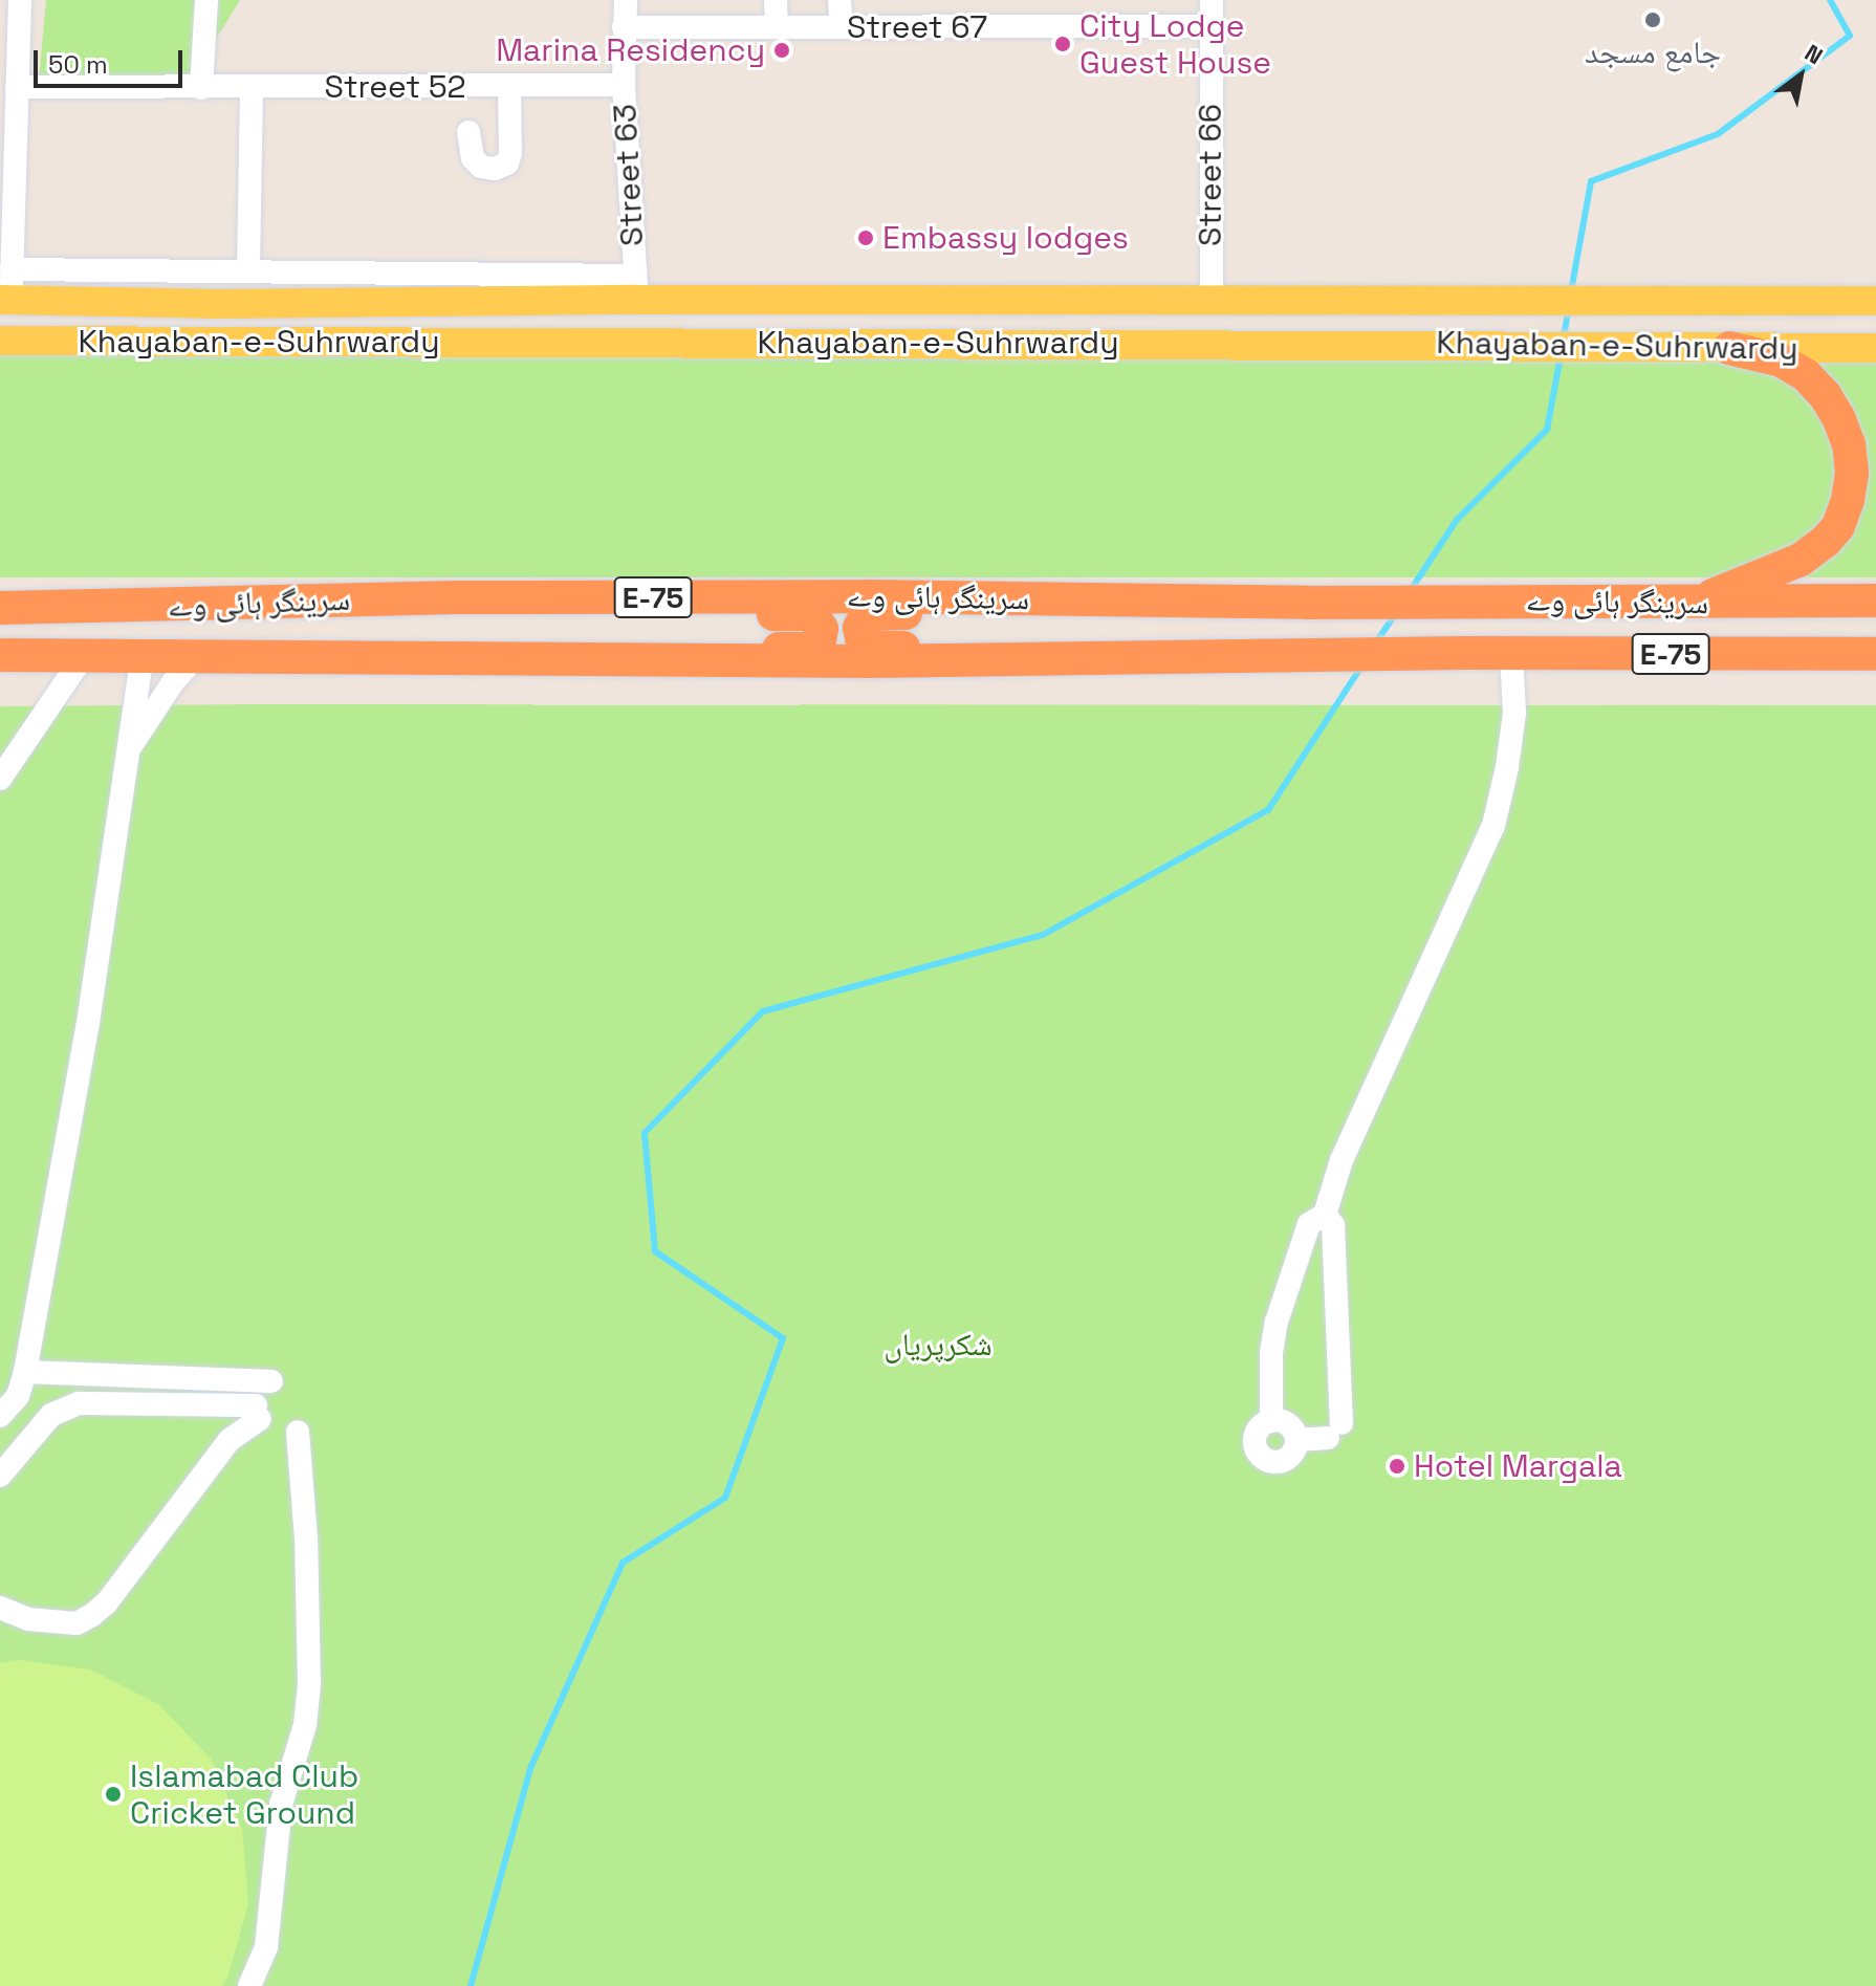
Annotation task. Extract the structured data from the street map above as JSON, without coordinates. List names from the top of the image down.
{
  "streets": {
    "highway": ["E-75", "سرینگر ہائی وے"],
    "main road": ["Khayaban-e-Suhrwardy"],
    "street": [
      "Street 67",
      "Street 52",
      "Street 63",
      "Street 66"
    ]
  },
  "crossings": [
    ["Street 67", "Street 63"],
    ["Street 67", "Street 66"],
    ["Street 52", "Street 63"],
    ["Street 63", "Khayaban-e-Suhrwardy"],
    ["Street 66", "Khayaban-e-Suhrwardy"]
  ],
  "parks": ["شکرپریاں"],
  "places": [
    "جامع مسجد",
    "City Lodge Guest House",
    "Marina Residency",
    "Embassy lodges",
    "Hotel Margala",
    "Islamabad Club Cricket Ground"
  ],
  "scale_bar": "50 m",
  "north": "top right"
}
